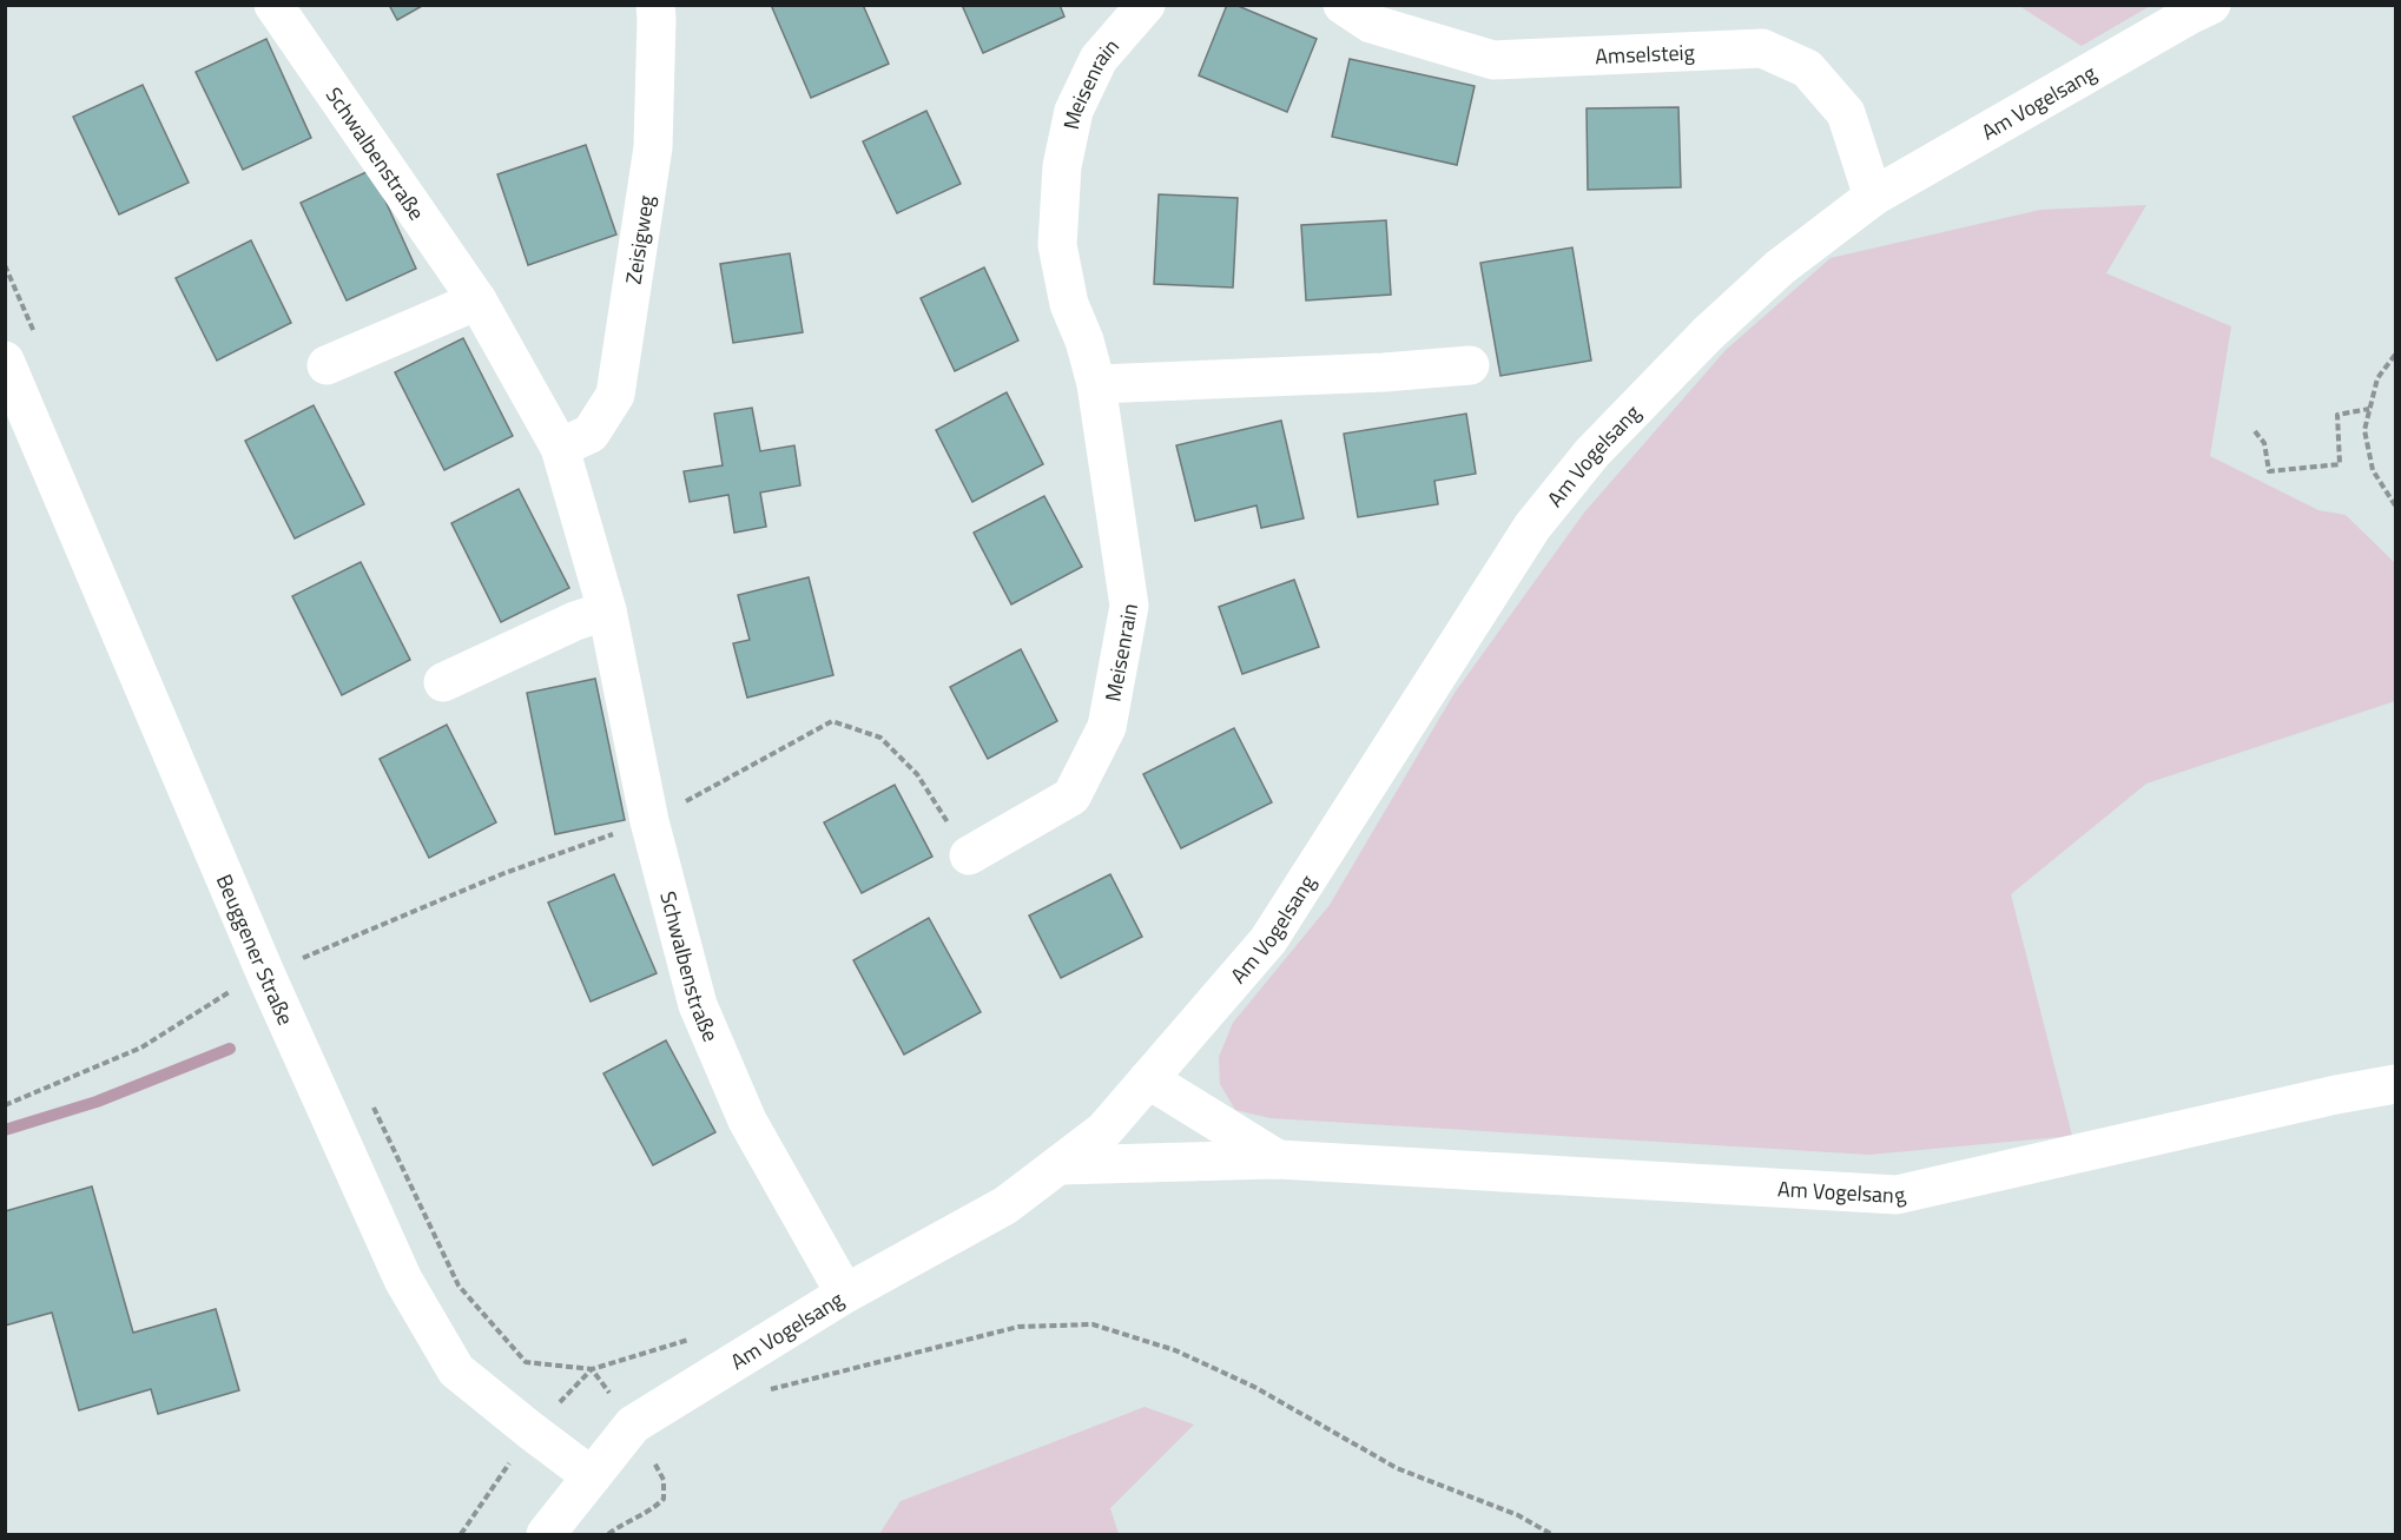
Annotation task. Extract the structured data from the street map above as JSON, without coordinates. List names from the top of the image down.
{
  "streets": {
    "street": [
      "Amselsteig",
      "Meisenrain",
      "Am Vogelsang",
      "Schwalbenstraße",
      "Zeisigweg",
      "Beuggener Straße"
    ]
  },
  "crossings": [
    ["Amselsteig", "Am Vogelsang"],
    ["Am Vogelsang", "Schwalbenstraße"],
    ["Am Vogelsang", "Beuggener Straße"],
    ["Schwalbenstraße", "Zeisigweg"]
  ]
}
